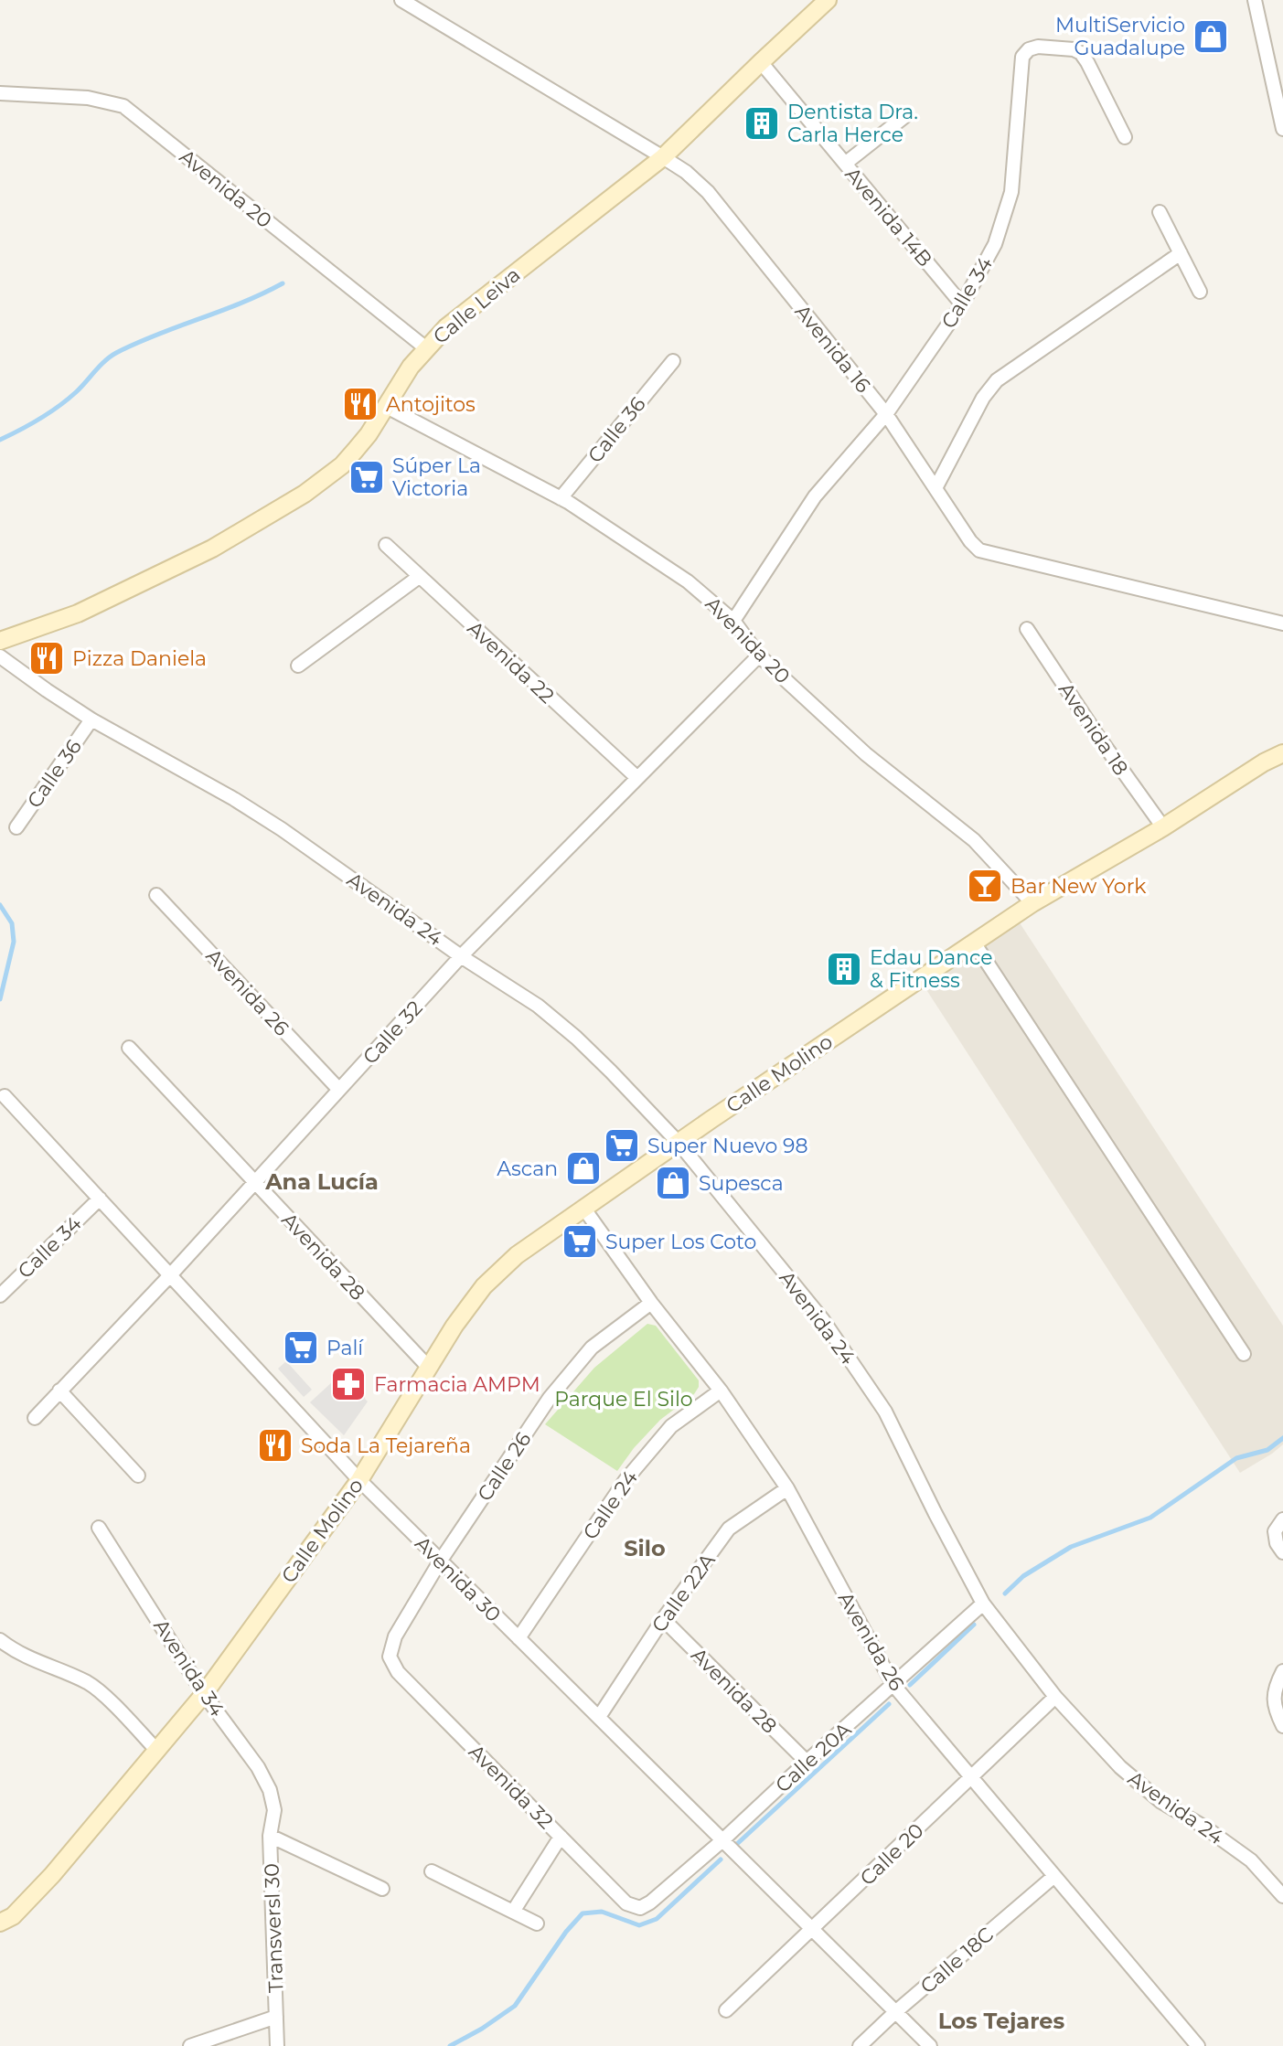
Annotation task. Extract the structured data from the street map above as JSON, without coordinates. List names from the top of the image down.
{
  "streets": {
    "main road": ["Calle Leiva", "Calle Molino"],
    "street": [
      "Avenida 20",
      "Avenida 14B",
      "Calle 34",
      "Avenida 16",
      "Calle 36",
      "Avenida 22",
      "Avenida 18",
      "Avenida 24",
      "Avenida 26",
      "Calle 32",
      "Avenida 28",
      "Calle 26",
      "Calle 24",
      "Avenida 30",
      "Calle 22A",
      "Avenida 34",
      "Calle 20A",
      "Avenida 32",
      "Calle 20",
      "Transversl 30",
      "Calle 18C"
    ]
  },
  "crossings": [
    ["Avenida 20", "Calle 34"],
    ["Avenida 20", "Calle Leiva"],
    ["Avenida 20", "Calle 36"],
    ["Avenida 20", "Calle 32"],
    ["Avenida 20", "Calle Molino"],
    ["Avenida 14B", "Calle 34"],
    ["Avenida 14B", "Calle Leiva"],
    ["Calle 34", "Avenida 16"],
    ["Calle 34", "Avenida 30"],
    ["Calle Leiva", "Avenida 16"],
    ["Calle 36", "Avenida 24"],
    ["Avenida 22", "Calle 32"],
    ["Avenida 18", "Calle Molino"],
    ["Avenida 24", "Calle 32"],
    ["Avenida 24", "Calle Molino"],
    ["Avenida 24", "Calle 20A"],
    ["Avenida 24", "Calle 20"],
    ["Avenida 26", "Calle 32"],
    ["Avenida 26", "Calle Molino"],
    ["Avenida 26", "Calle 26"],
    ["Avenida 26", "Calle 24"],
    ["Avenida 26", "Calle 22A"],
    ["Avenida 26", "Calle 20A"],
    ["Avenida 26", "Calle 20"],
    ["Avenida 26", "Calle 18C"],
    ["Calle 32", "Avenida 28"],
    ["Calle 32", "Avenida 30"],
    ["Calle Molino", "Avenida 28"],
    ["Calle Molino", "Avenida 30"],
    ["Calle Molino", "Avenida 34"],
    ["Avenida 28", "Calle 22A"],
    ["Avenida 28", "Calle 20A"],
    ["Calle 26", "Avenida 30"],
    ["Calle 26", "Avenida 32"],
    ["Calle 24", "Avenida 30"],
    ["Avenida 30", "Calle 22A"],
    ["Avenida 30", "Calle 20A"],
    ["Avenida 30", "Calle 20"],
    ["Avenida 30", "Calle 18C"],
    ["Avenida 34", "Transversl 30"],
    ["Calle 20A", "Avenida 32"]
  ],
  "districts": ["Ana Lucía", "Silo", "Los Tejares"],
  "parks": ["Parque El Silo"],
  "places": {
    "shop": ["MultiServicio Guadalupe", "Ascan", "Supesca"],
    "building": ["Dentista Dra. Carla Herce", "Edau Dance & Fitness"],
    "restaurant": ["Antojitos", "Pizza Daniela", "Soda La Tejareña"],
    "supermarket": [
      "Súper La Victoria",
      "Super Nuevo 98",
      "Super Los Coto",
      "Palí"
    ],
    "bar": ["Bar New York"],
    "pharmacy": ["Farmacia AMPM"]
  }
}
